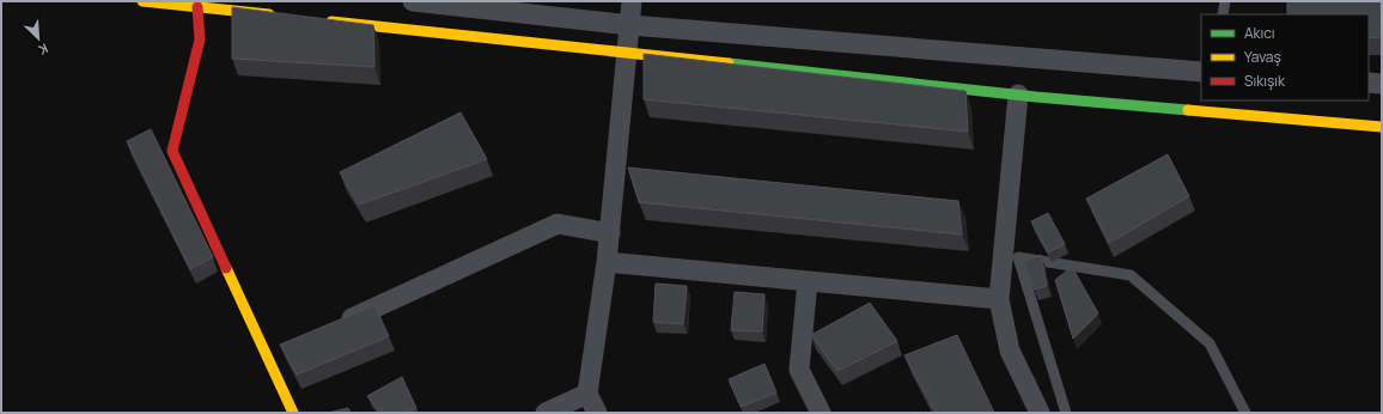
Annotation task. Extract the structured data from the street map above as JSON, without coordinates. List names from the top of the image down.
{
  "legend": ["Akıcı", "Yavaş", "Sıkışık"],
  "north": "bottom right"
}
